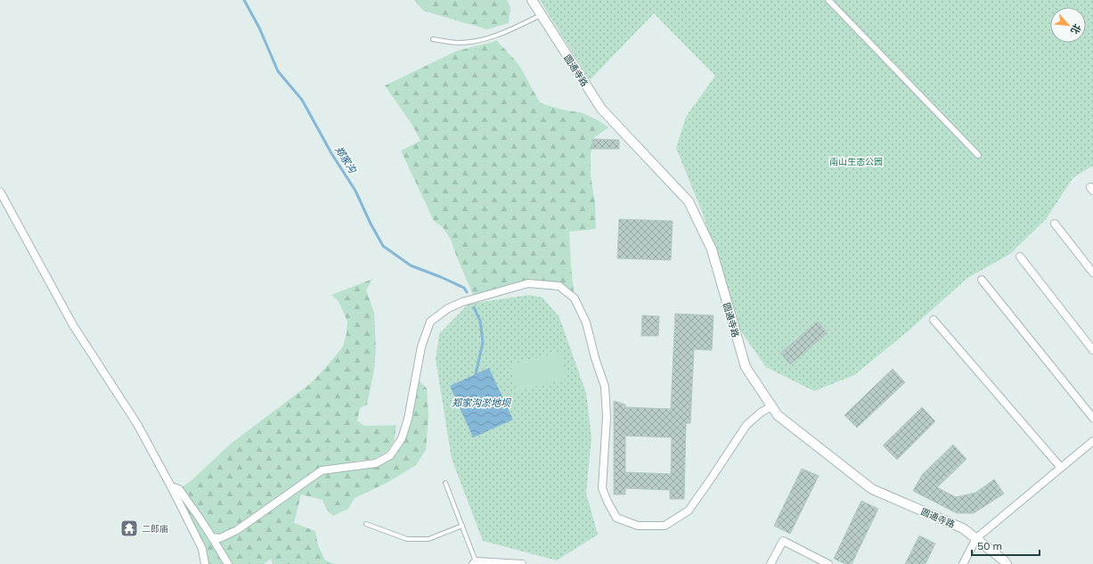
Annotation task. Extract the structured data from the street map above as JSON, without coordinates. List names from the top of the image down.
{
  "streets": {
    "street": ["圆通寺路"]
  },
  "water": ["郑家沟", "郑家沟淤地坝"],
  "parks": ["南山生态公园"],
  "places": {
    "temple": ["二郎庙"]
  },
  "scale_bar": "50 m",
  "north": "bottom right"
}
